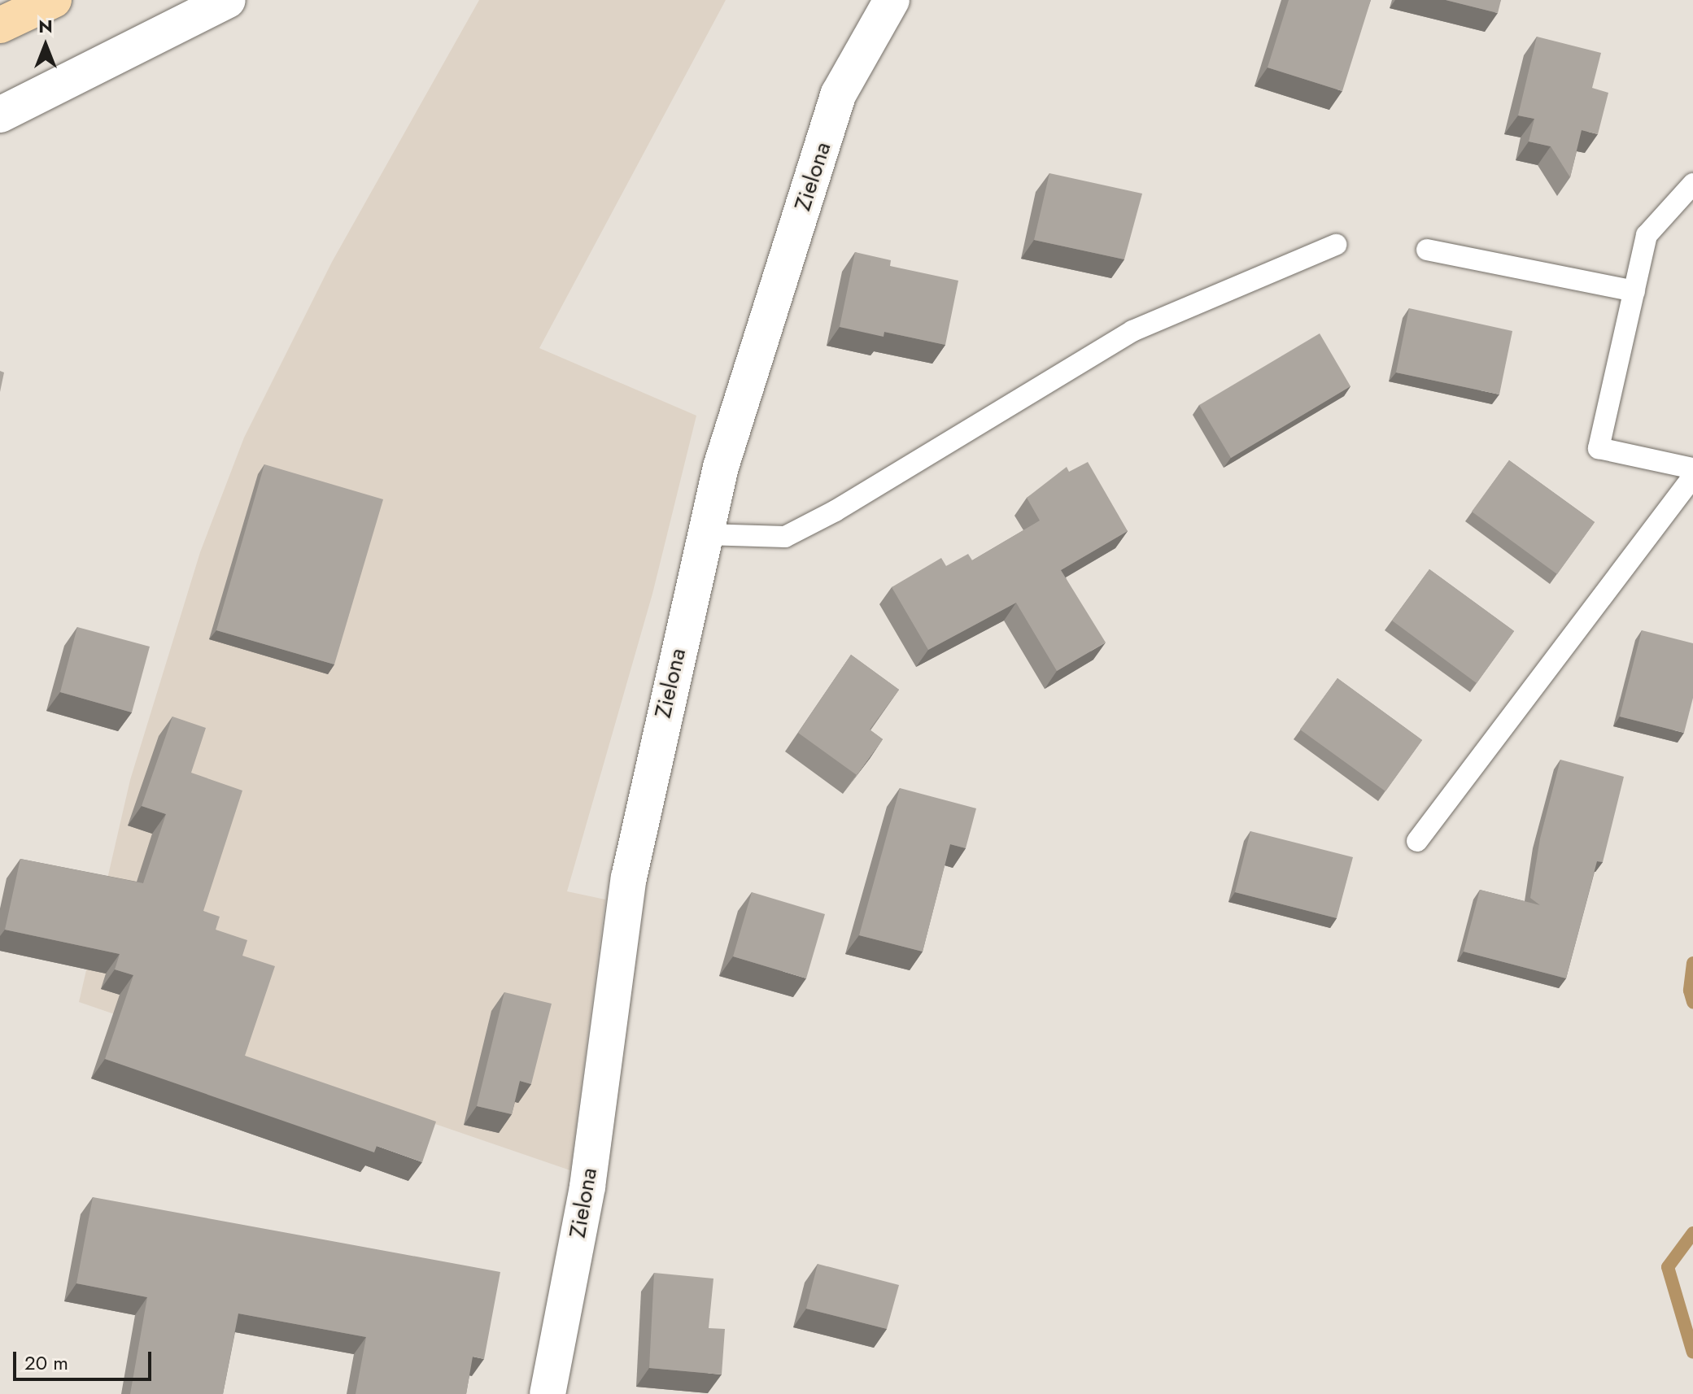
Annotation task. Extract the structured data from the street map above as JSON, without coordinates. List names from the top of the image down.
{
  "streets": {
    "street": ["Zielona"]
  },
  "scale_bar": "20 m",
  "north": "top"
}
